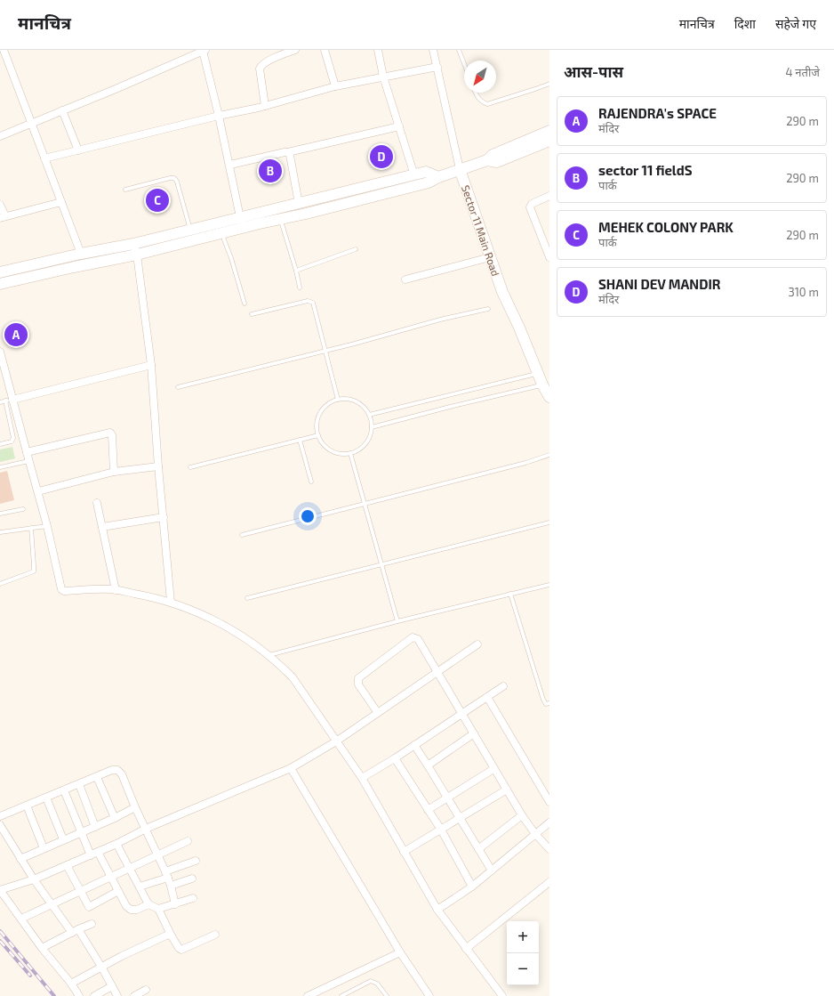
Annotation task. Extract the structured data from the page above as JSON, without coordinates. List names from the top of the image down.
{
  "streets": {
    "street": ["Sector 11 Main Road"]
  },
  "north": "bottom left",
  "page": {
    "header": "मानचित्र",
    "nav": ["मानचित्र", "दिशा", "सहेजे गए"],
    "heading": ["आस-पास", "4 नतीजे"],
    "list": [
      {
        "mark": "A",
        "name": "RAJENDRA's SPACE",
        "note": "मंदिर",
        "value": "290 m"
      },
      {
        "mark": "B",
        "name": "sector 11 fieldS",
        "note": "पार्क",
        "value": "290 m"
      },
      {
        "mark": "C",
        "name": "MEHEK COLONY PARK",
        "note": "पार्क",
        "value": "290 m"
      },
      {
        "mark": "D",
        "name": "SHANI DEV MANDIR",
        "note": "मंदिर",
        "value": "310 m"
      }
    ],
    "pins": [
      "D",
      "B",
      "C",
      "A"
    ],
    "map_buttons": ["+", "−"]
  }
}
